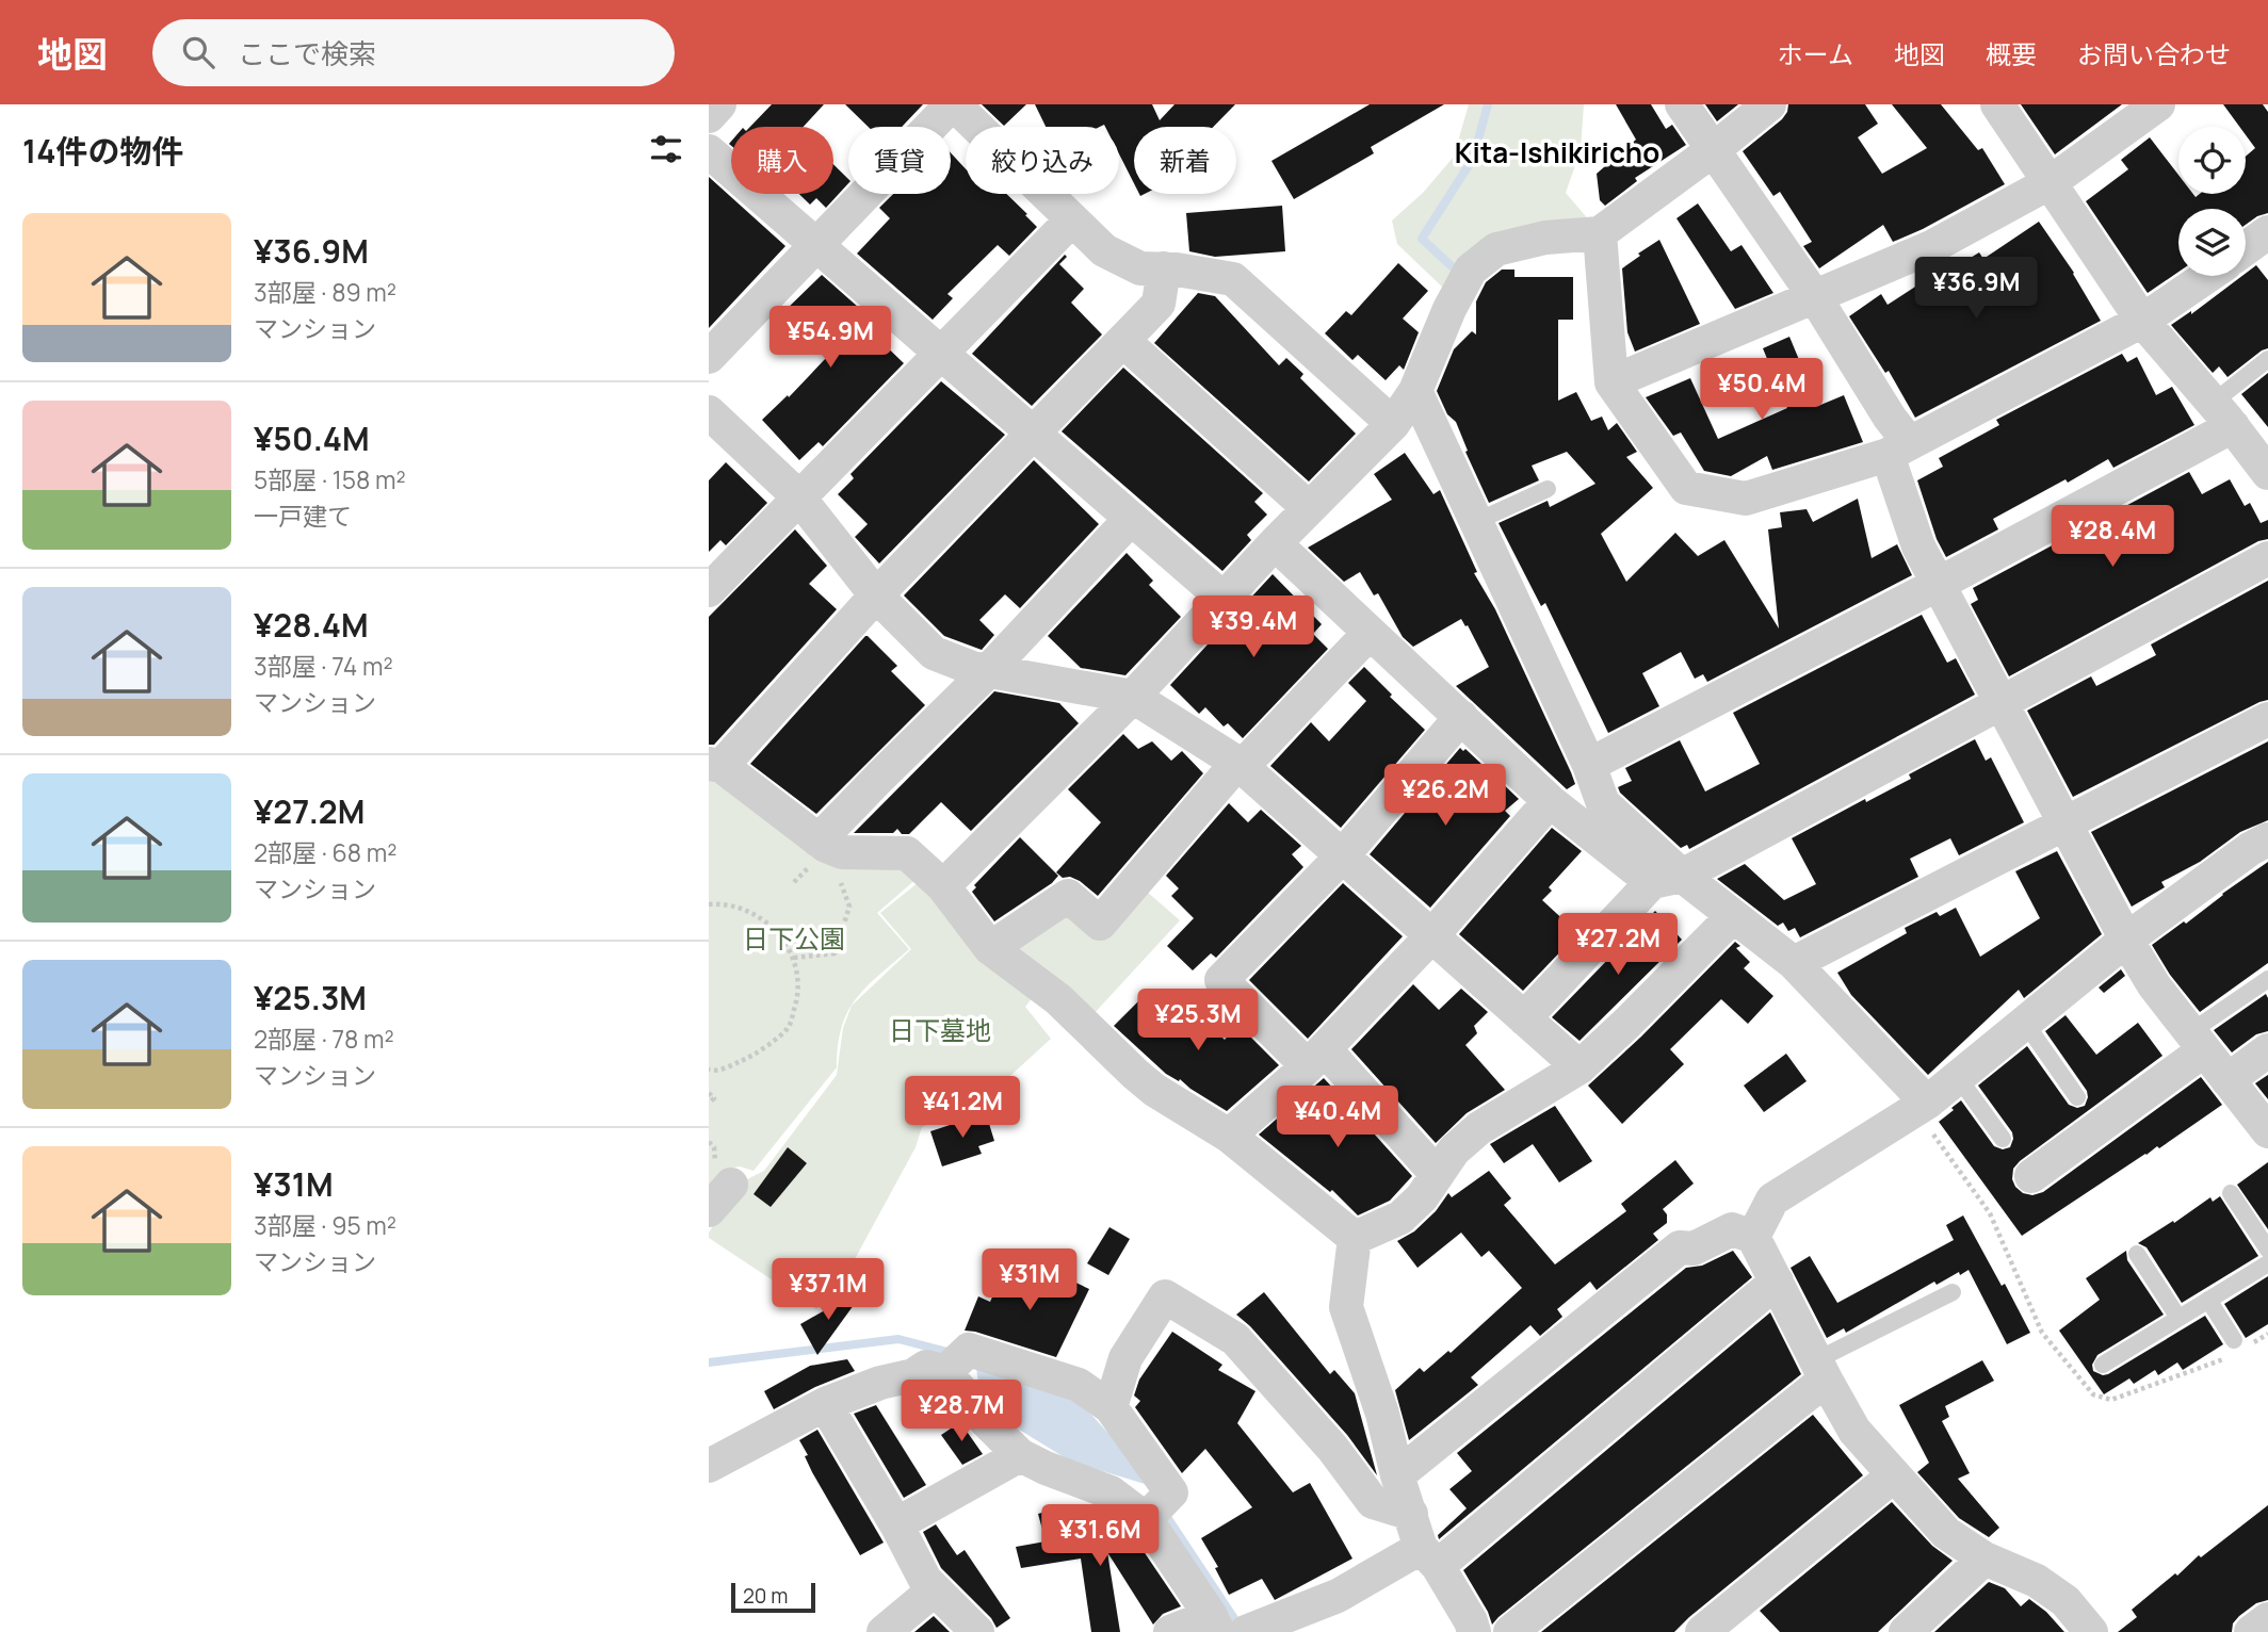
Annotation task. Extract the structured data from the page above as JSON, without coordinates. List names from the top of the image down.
{
  "districts": ["Kita-Ishikiricho"],
  "parks": ["日下公園", "日下墓地"],
  "scale_bar": "20 m",
  "page": {
    "header": "地図",
    "search": "ここで検索",
    "nav": [
      "ホーム",
      "地図",
      "概要",
      "お問い合わせ"
    ],
    "heading": "14件の物件",
    "chip": [
      "購入",
      "賃貸",
      "絞り込み",
      "新着"
    ],
    "list": [
      {
        "name": "¥36.9M",
        "note": "3部屋 · 89 m² · マンション"
      },
      {
        "name": "¥50.4M",
        "note": "5部屋 · 158 m² · 一戸建て"
      },
      {
        "name": "¥28.4M",
        "note": "3部屋 · 74 m² · マンション"
      },
      {
        "name": "¥27.2M",
        "note": "2部屋 · 68 m² · マンション"
      },
      {
        "name": "¥25.3M",
        "note": "2部屋 · 78 m² · マンション"
      },
      {
        "name": "¥31M",
        "note": "3部屋 · 95 m² · マンション"
      }
    ],
    "price": [
      "¥36.9M",
      "¥54.9M",
      "¥50.4M",
      "¥28.4M",
      "¥39.4M",
      "¥26.2M",
      "¥27.2M",
      "¥25.3M",
      "¥41.2M",
      "¥40.4M",
      "¥31M",
      "¥37.1M",
      "¥28.7M",
      "¥31.6M"
    ],
    "scale": "20 m"
  }
}
